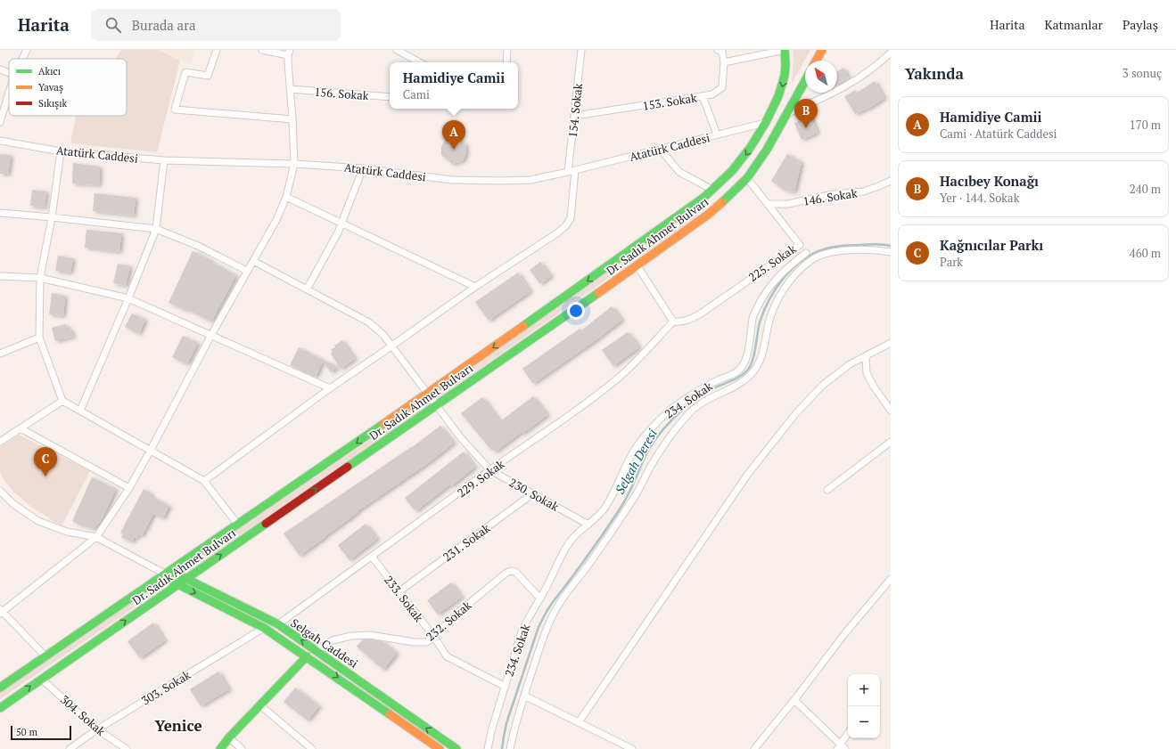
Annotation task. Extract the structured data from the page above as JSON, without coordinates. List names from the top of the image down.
{
  "streets": {
    "main road": ["Dr. Sadık Ahmet Bulvarı", "Selgah Caddesi"],
    "street": [
      "156. Sokak",
      "153. Sokak",
      "154. Sokak",
      "Atatürk Caddesi",
      "146. Sokak",
      "225. Sokak",
      "234. Sokak",
      "229. Sokak",
      "230. Sokak",
      "231. Sokak",
      "233. Sokak",
      "232. Sokak",
      "303. Sokak",
      "304. Sokak"
    ]
  },
  "crossings": [
    ["153. Sokak", "154. Sokak"],
    ["154. Sokak", "Atatürk Caddesi"],
    ["154. Sokak", "230. Sokak"],
    ["Atatürk Caddesi", "Dr. Sadık Ahmet Bulvarı"],
    ["146. Sokak", "225. Sokak"],
    ["Dr. Sadık Ahmet Bulvarı", "225. Sokak"],
    ["Dr. Sadık Ahmet Bulvarı", "230. Sokak"],
    ["Dr. Sadık Ahmet Bulvarı", "Selgah Caddesi"],
    ["Dr. Sadık Ahmet Bulvarı", "304. Sokak"],
    ["225. Sokak", "229. Sokak"],
    ["234. Sokak", "230. Sokak"],
    ["234. Sokak", "233. Sokak"],
    ["234. Sokak", "232. Sokak"],
    ["229. Sokak", "230. Sokak"],
    ["229. Sokak", "233. Sokak"],
    ["229. Sokak", "Selgah Caddesi"],
    ["230. Sokak", "231. Sokak"],
    ["231. Sokak", "233. Sokak"],
    ["233. Sokak", "232. Sokak"],
    ["232. Sokak", "Selgah Caddesi"],
    ["Selgah Caddesi", "303. Sokak"],
    ["303. Sokak", "304. Sokak"]
  ],
  "districts": ["Yenice"],
  "water": ["Selgah Deresi"],
  "legend": ["Akıcı", "Yavaş", "Sıkışık"],
  "scale_bar": "50 m",
  "north": "top left",
  "page": {
    "header": "Harita",
    "search": "Burada ara",
    "nav": ["Harita", "Katmanlar", "Paylaş"],
    "heading": ["Yakında", "3 sonuç"],
    "popup": ["Hamidiye Camii", "Cami"],
    "list": [
      {
        "mark": "A",
        "name": "Hamidiye Camii",
        "note": "Cami · Atatürk Caddesi",
        "value": "170 m"
      },
      {
        "mark": "B",
        "name": "Hacıbey Konağı",
        "note": "Yer · 144. Sokak",
        "value": "240 m"
      },
      {
        "mark": "C",
        "name": "Kağnıcılar Parkı",
        "note": "Park",
        "value": "460 m"
      }
    ],
    "pins": ["B", "A", "C"],
    "map_buttons": ["+", "−"],
    "scale": "50 m"
  }
}
